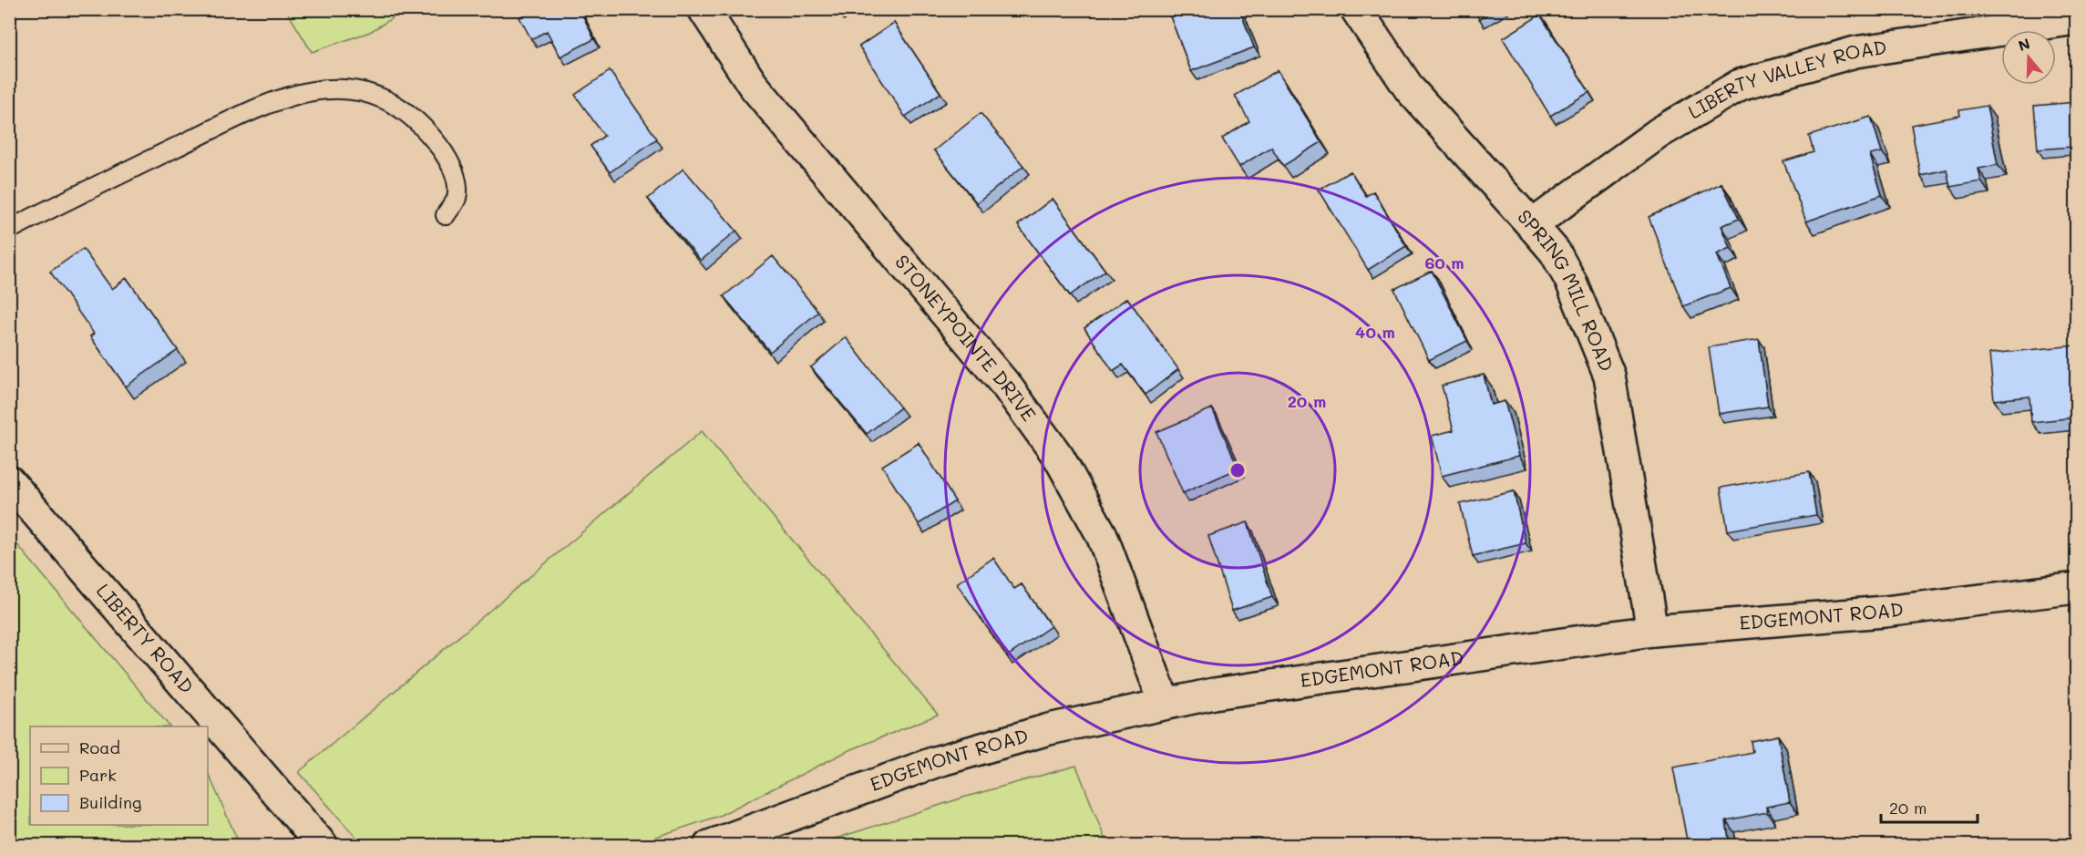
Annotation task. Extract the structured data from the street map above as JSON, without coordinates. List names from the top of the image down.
{
  "streets": {
    "street": [
      "LIBERTY VALLEY ROAD",
      "SPRING MILL ROAD",
      "STONEYPOINTE DRIVE",
      "EDGEMONT ROAD",
      "LIBERTY ROAD"
    ]
  },
  "crossings": [
    ["LIBERTY VALLEY ROAD", "SPRING MILL ROAD"],
    ["SPRING MILL ROAD", "EDGEMONT ROAD"],
    ["STONEYPOINTE DRIVE", "EDGEMONT ROAD"]
  ],
  "legend": ["Road", "Park", "Building"],
  "scale_bar": "20 m",
  "north": "top",
  "rings": ["60 m", "40 m", "20 m"]
}
